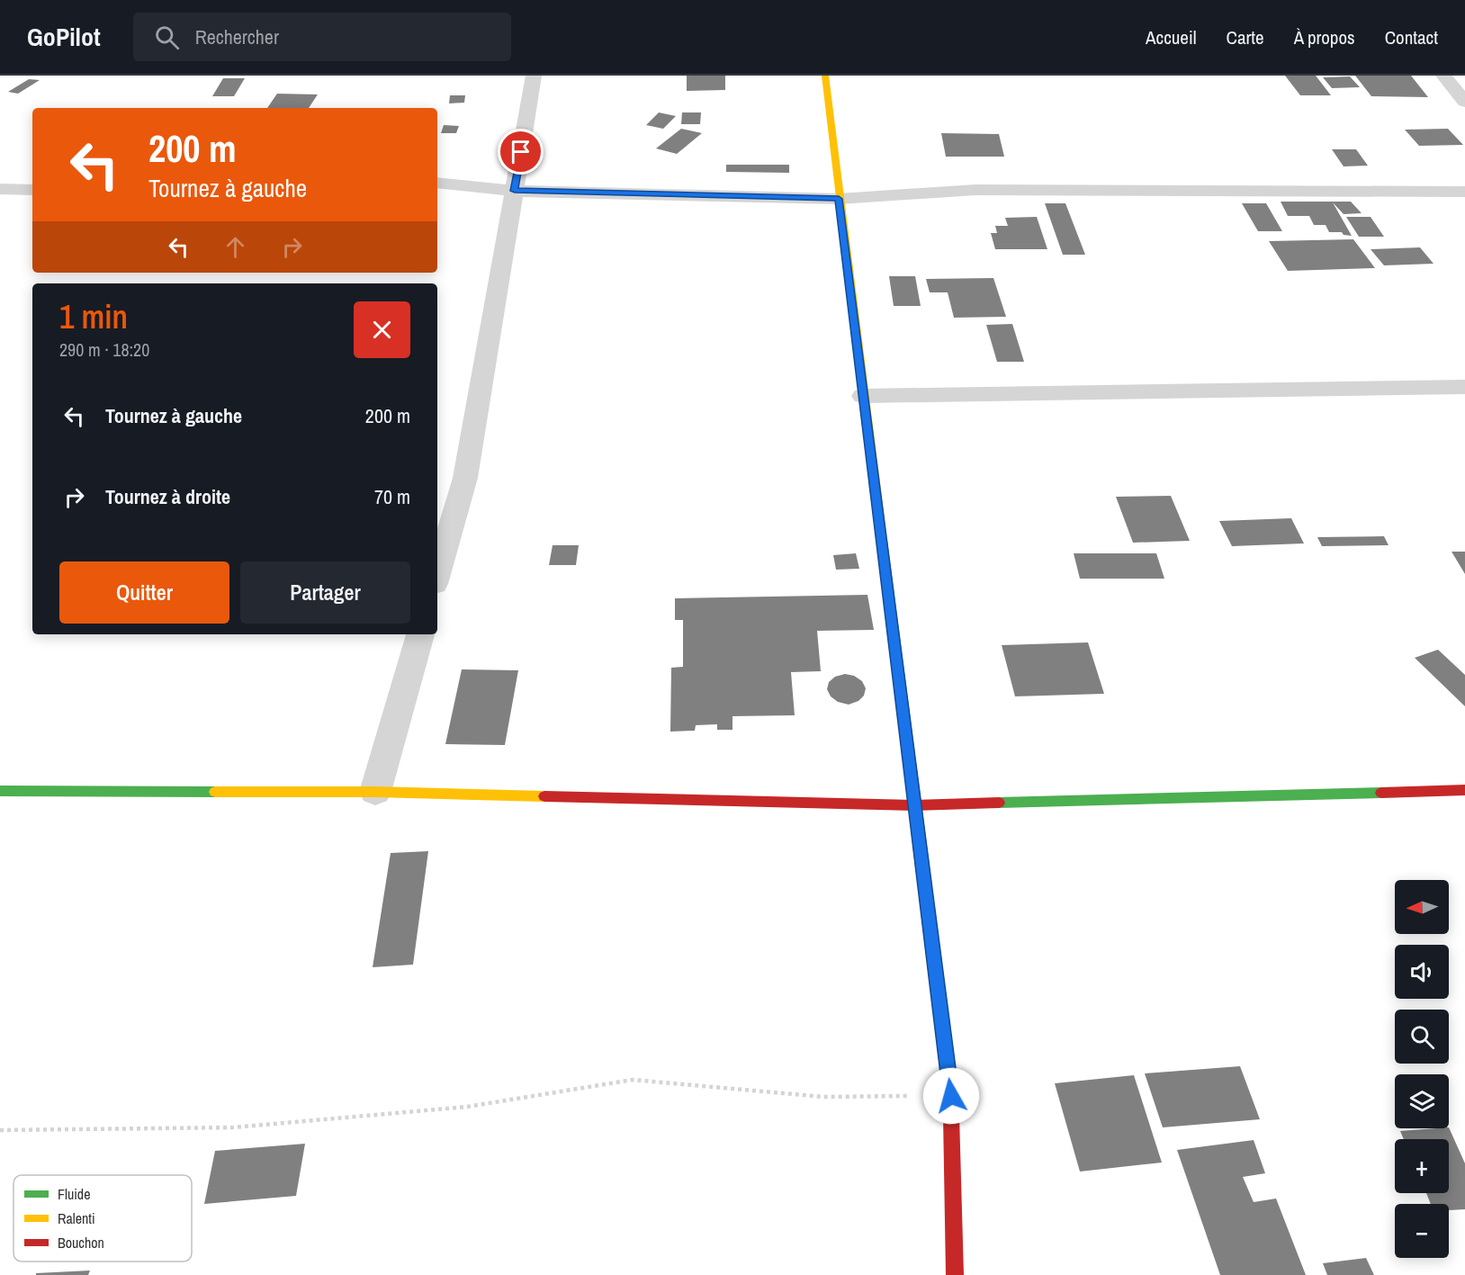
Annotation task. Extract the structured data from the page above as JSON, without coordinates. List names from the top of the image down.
{
  "legend": ["Fluide", "Ralenti", "Bouchon"],
  "north": "left",
  "page": {
    "header": "GoPilot",
    "search": "Rechercher",
    "nav": [
      "Accueil",
      "Carte",
      "À propos",
      "Contact"
    ],
    "turn": ["200 m", "Tournez à gauche"],
    "heading": ["1 min", "290 m · 18:20"],
    "list": [
      {
        "name": "Tournez à gauche",
        "value": "200 m"
      },
      {
        "name": "Tournez à droite",
        "value": "70 m"
      }
    ],
    "buttons": ["Quitter", "Partager"],
    "map_buttons": ["+", "−"]
  }
}
